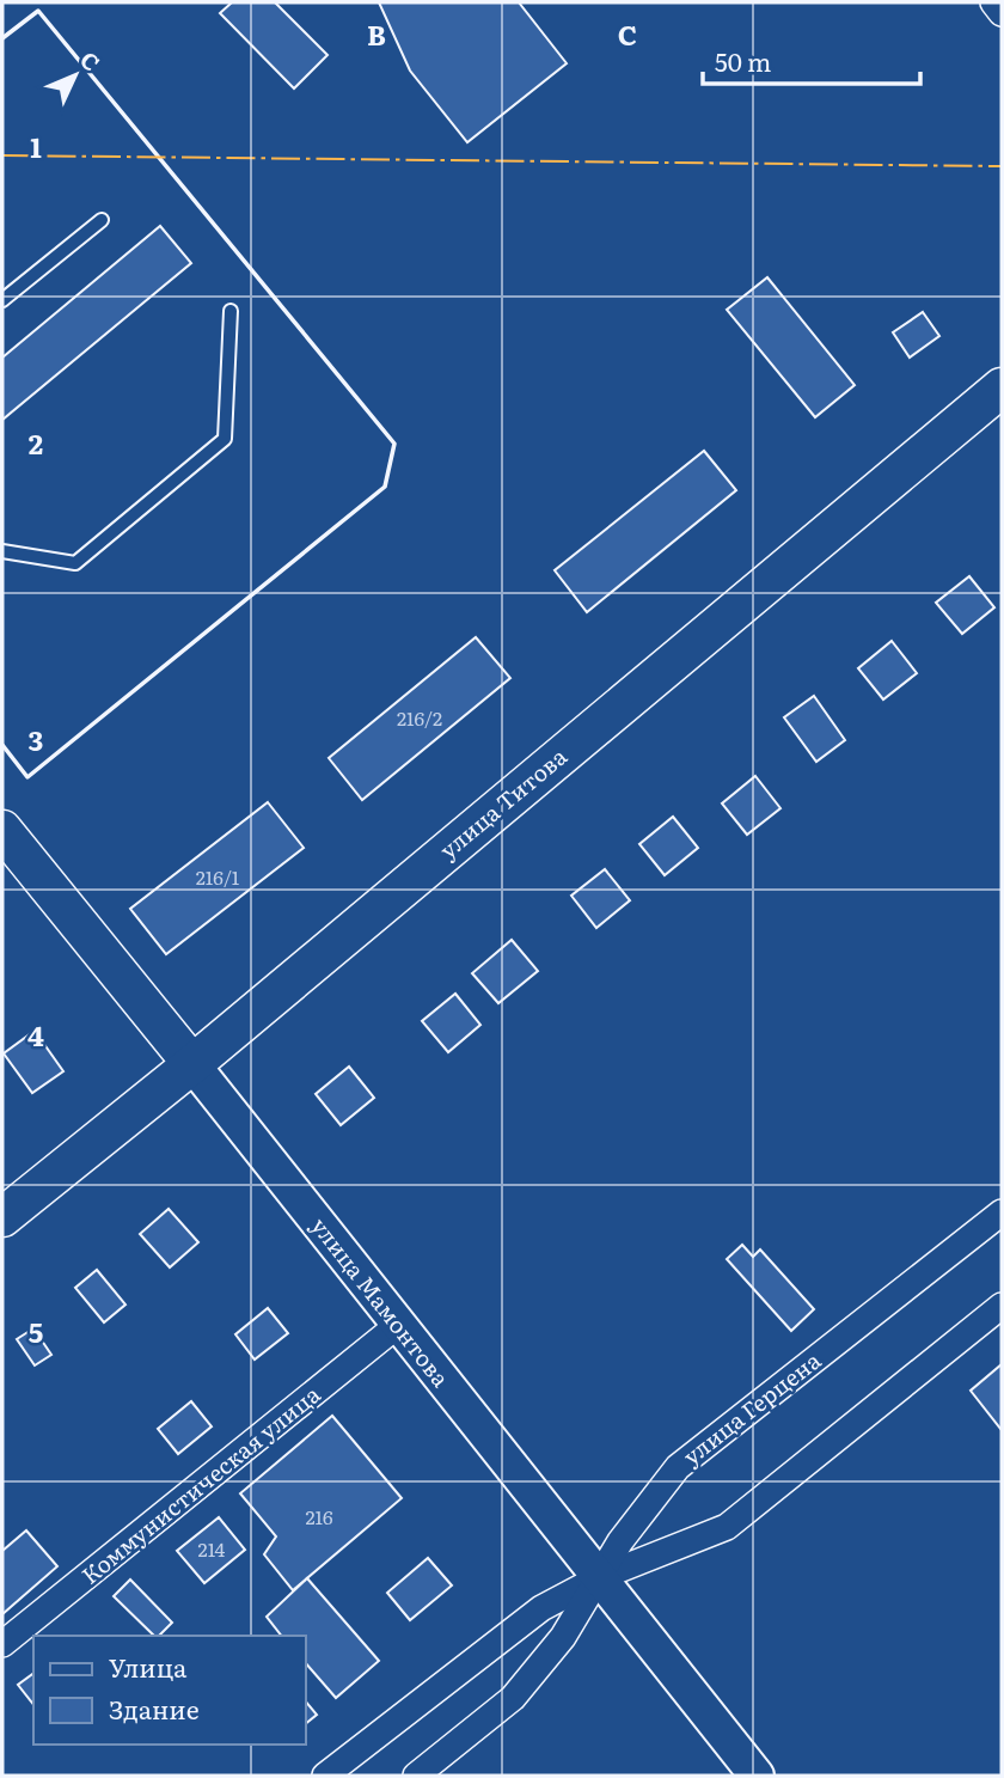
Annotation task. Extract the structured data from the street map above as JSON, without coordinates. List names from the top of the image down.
{
  "streets": {
    "main road": ["улица Титова", "улица Мамонтова"],
    "street": ["улица Герцена", "Коммунистическая улица"]
  },
  "crossings": [
    ["улица Титова", "улица Мамонтова"],
    ["улица Мамонтова", "улица Герцена"],
    ["улица Мамонтова", "Коммунистическая улица"]
  ],
  "house_numbers": [
    "216/2",
    "216/1",
    "216",
    "214"
  ],
  "legend": ["Улица", "Здание"],
  "scale_bar": "50 m",
  "north": "top right",
  "grid": {
    "columns": ["B", "C"],
    "rows": [
      "1",
      "2",
      "3",
      "4",
      "5"
    ]
  }
}
